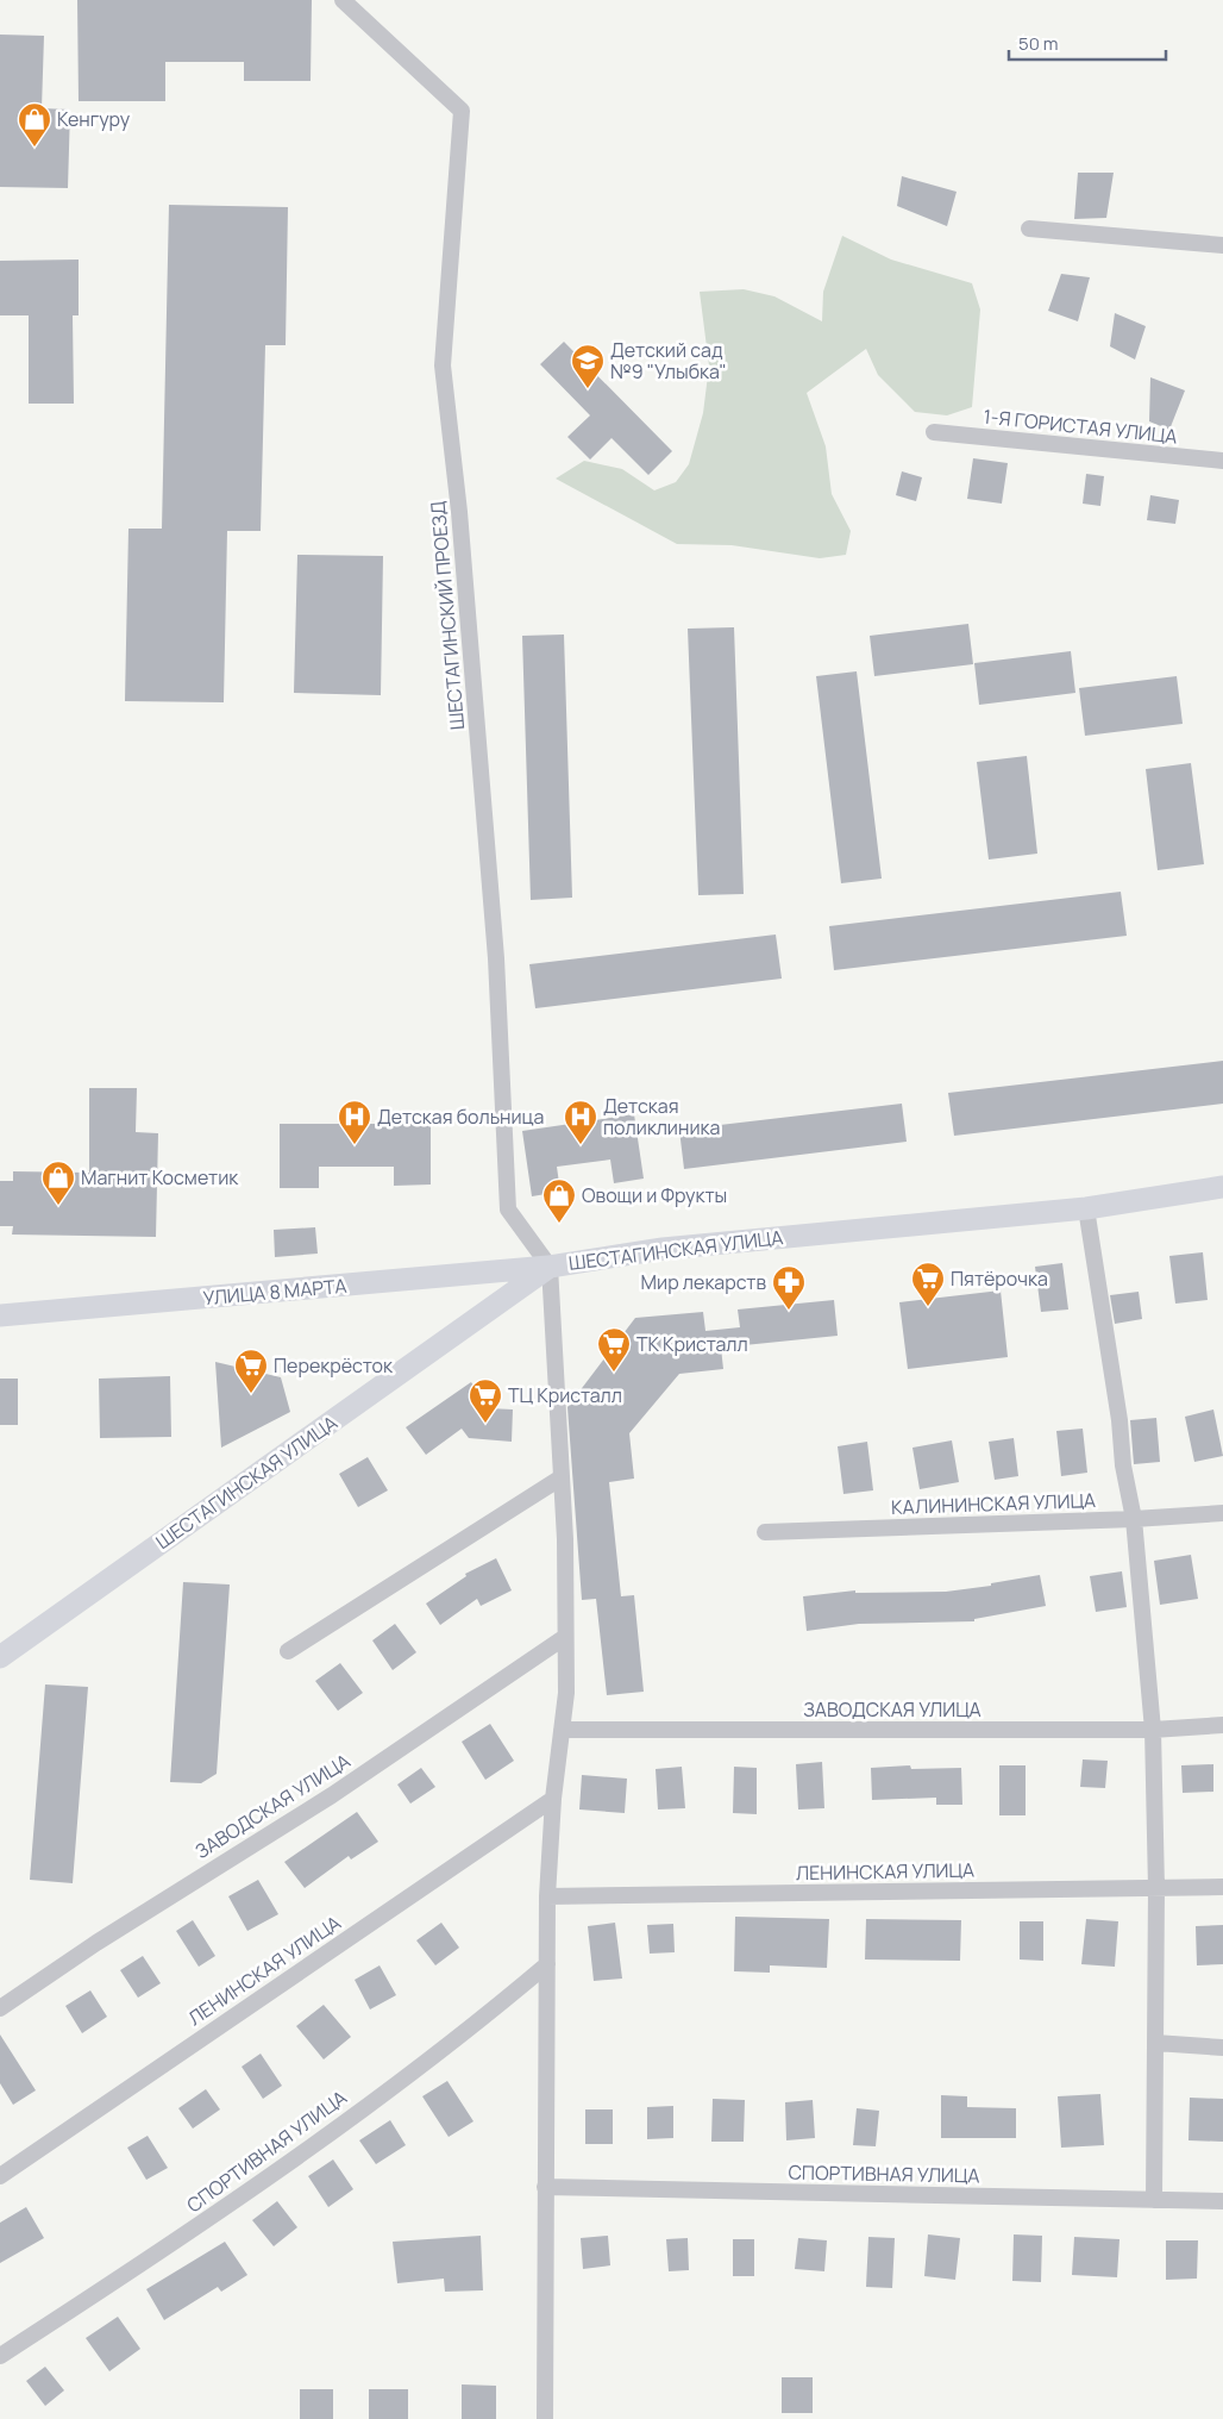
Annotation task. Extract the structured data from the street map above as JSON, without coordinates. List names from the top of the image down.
{
  "streets": {
    "main road": ["ШЕСТАГИНСКАЯ УЛИЦА", "УЛИЦА 8 МАРТА"],
    "street": [
      "1-Я ГОРИСТАЯ УЛИЦА",
      "ШЕСТАГИНСКИЙ ПРОЕЗД",
      "КАЛИНИНСКАЯ УЛИЦА",
      "ЗАВОДСКАЯ УЛИЦА",
      "ЛЕНИНСКАЯ УЛИЦА",
      "СПОРТИВНАЯ УЛИЦА"
    ]
  },
  "crossings": [
    ["ШЕСТАГИНСКИЙ ПРОЕЗД", "ШЕСТАГИНСКАЯ УЛИЦА"],
    ["ШЕСТАГИНСКИЙ ПРОЕЗД", "УЛИЦА 8 МАРТА"],
    ["ШЕСТАГИНСКАЯ УЛИЦА", "УЛИЦА 8 МАРТА"]
  ],
  "places": {
    "shop": ["Кенгуру", "Магнит Косметик", "Овощи и Фрукты"],
    "school or university": ["Детский сад №9 \"Улыбка\""],
    "hospital": ["Детская больница", "Детская поликлиника"],
    "supermarket": [
      "Пятёрочка",
      "ТК Кристалл",
      "Перекрёсток",
      "ТЦ Кристалл"
    ],
    "pharmacy": ["Мир лекарств"]
  },
  "scale_bar": "50 m"
}
